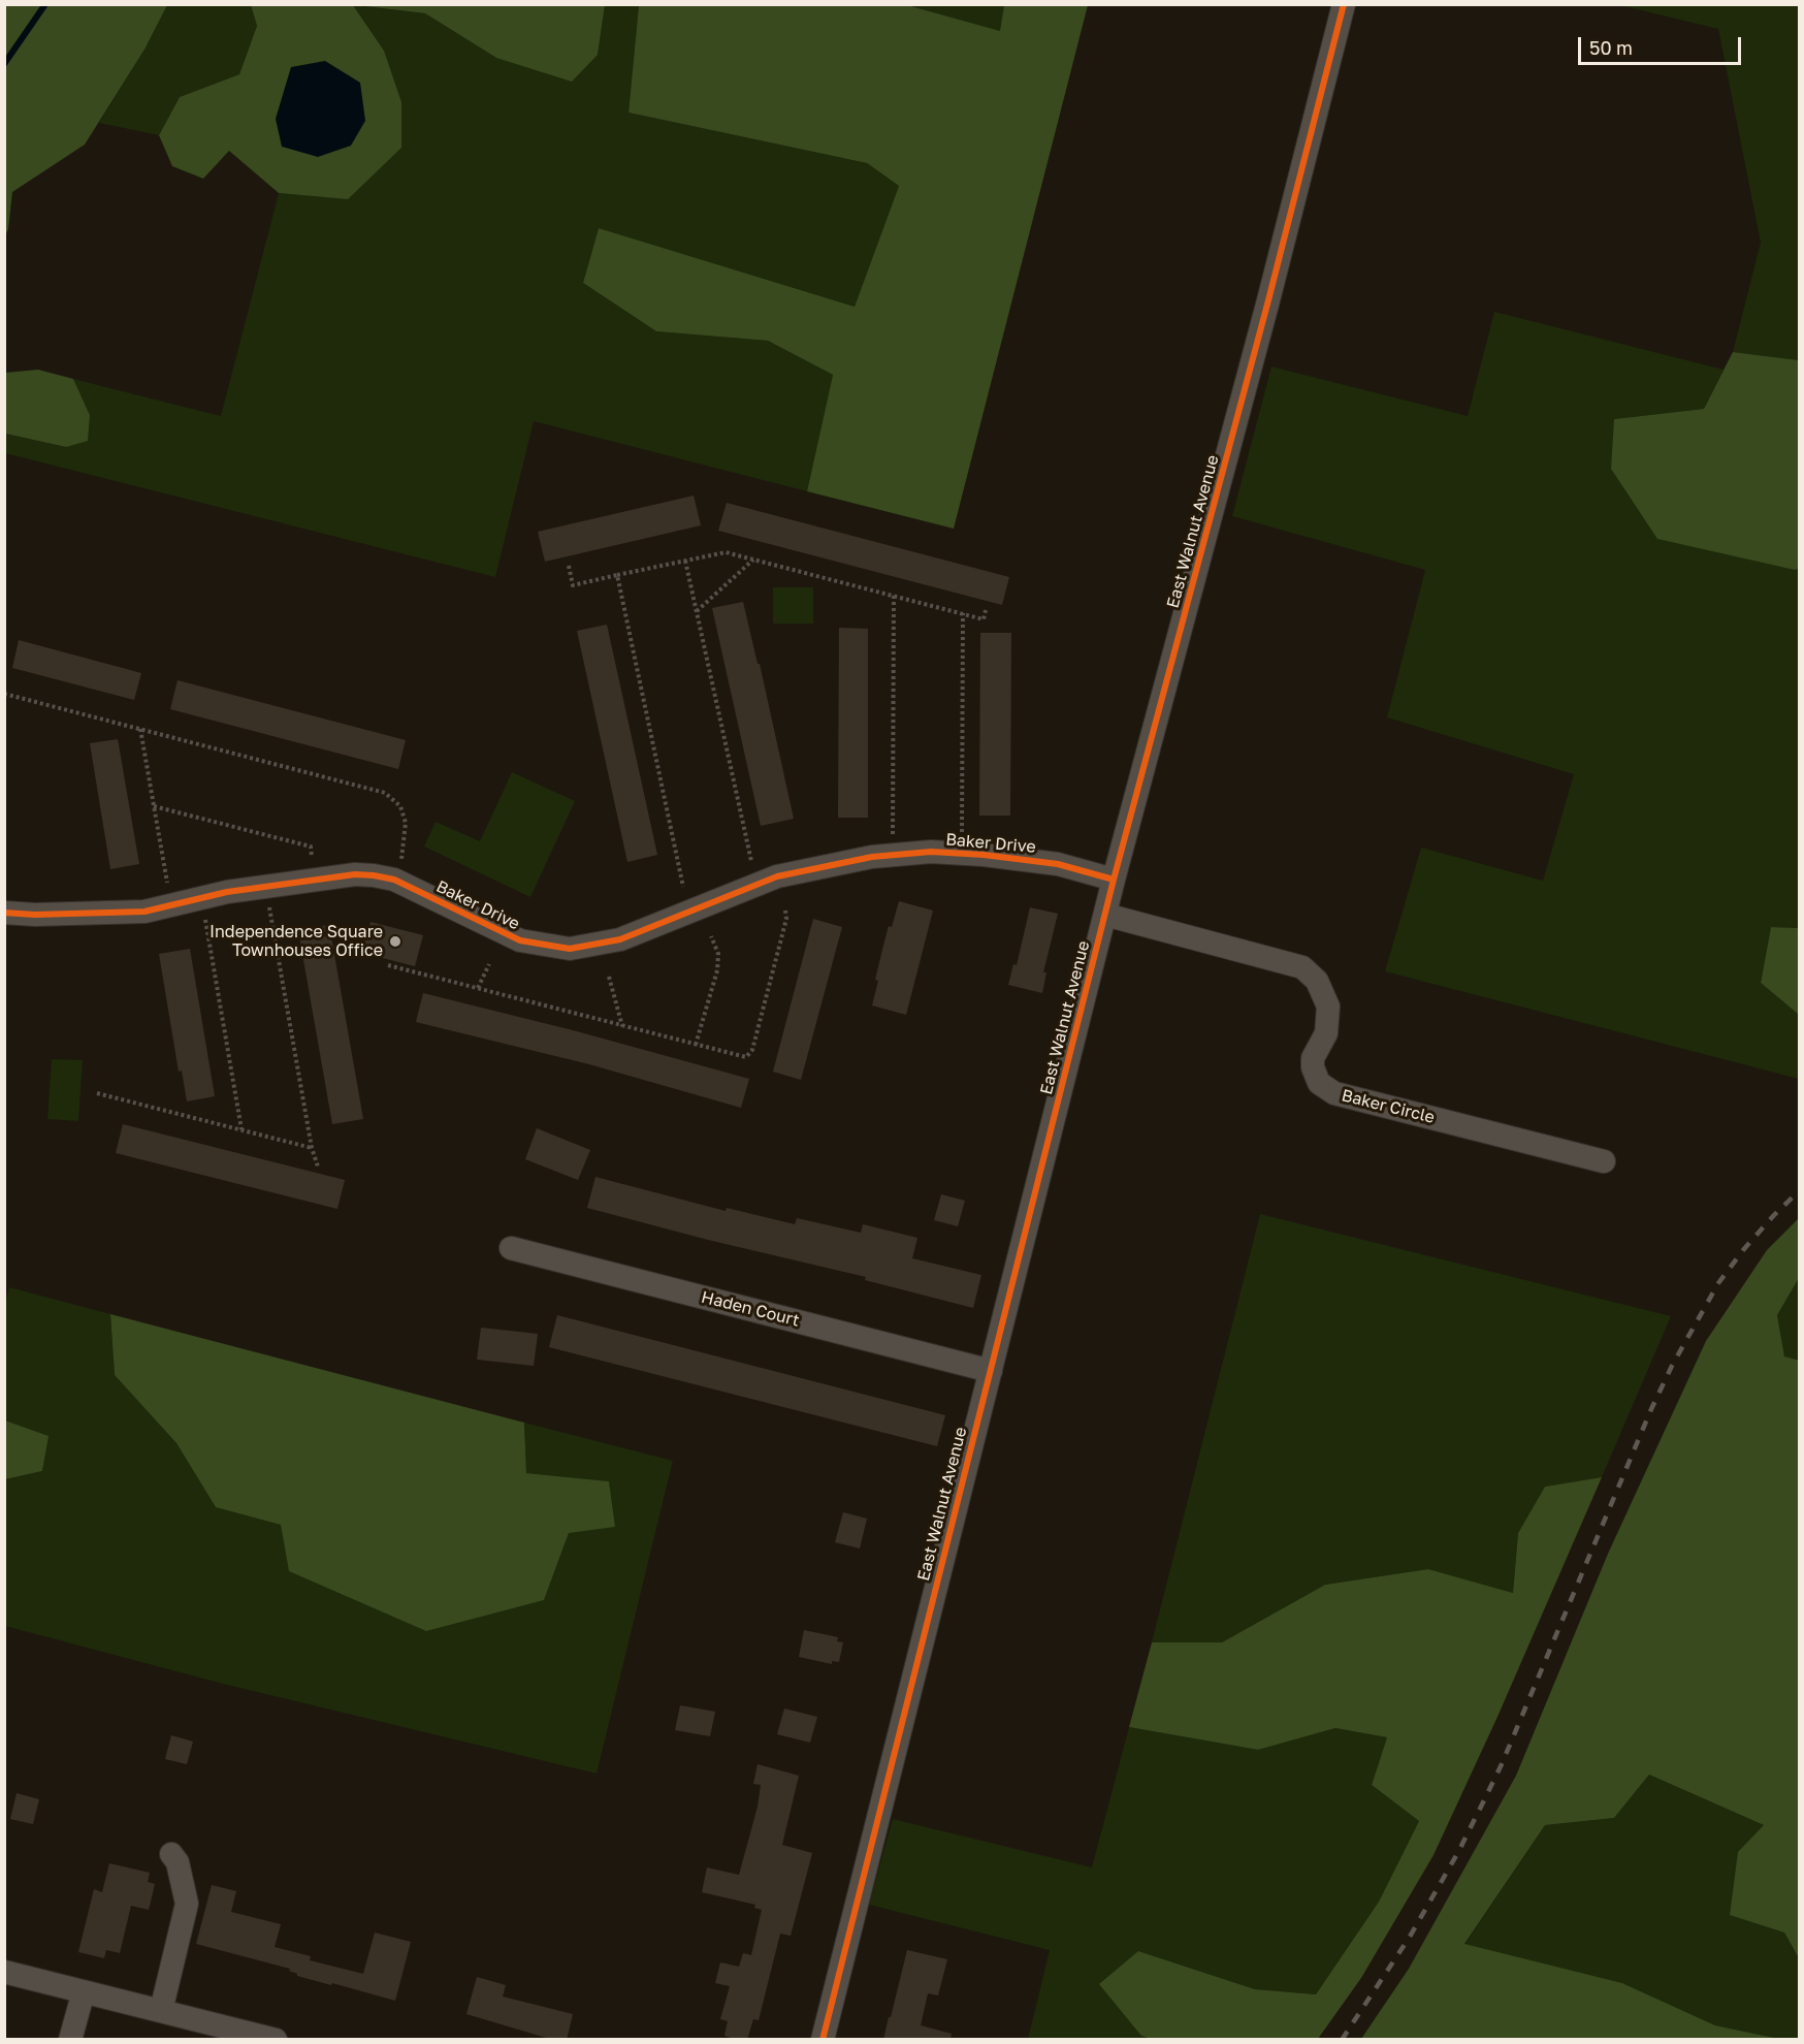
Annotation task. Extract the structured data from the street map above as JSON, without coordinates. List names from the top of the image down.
{
  "streets": {
    "street": [
      "East Walnut Avenue",
      "Baker Drive",
      "Baker Circle",
      "Haden Court"
    ]
  },
  "crossings": [
    ["East Walnut Avenue", "Baker Drive"],
    ["East Walnut Avenue", "Baker Circle"],
    ["East Walnut Avenue", "Haden Court"]
  ],
  "places": ["Independence Square Townhouses Office"],
  "scale_bar": "50 m"
}
